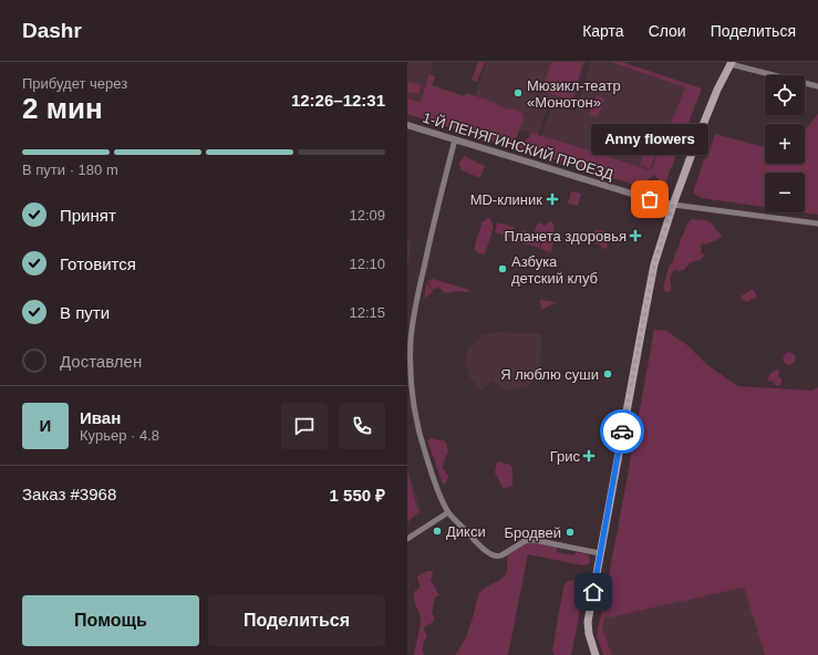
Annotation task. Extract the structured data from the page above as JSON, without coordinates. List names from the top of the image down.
{
  "streets": {
    "street": ["1-Й ПЕНЯГИНСКИЙ ПРОЕЗД"]
  },
  "places": {
    "other": [
      "Мюзикл-театр «Монотон»",
      "Anny flowers",
      "Азбука детский клуб",
      "Я люблю суши",
      "Дикси",
      "Бродвей"
    ],
    "health": ["MD-клиник", "Планета здоровья", "Грис"]
  },
  "page": {
    "header": "Dashr",
    "nav": ["Карта", "Слои", "Поделиться"],
    "heading": ["2 мин", "Прибудет через", "12:26–12:31"],
    "panel": [
      "Иван",
      "Курьер · 4.8",
      "Заказ #3968",
      "1 550 ₽"
    ],
    "map_buttons": ["+", "−"],
    "bubble": "Anny flowers",
    "bar": "В пути · 180 m",
    "list": [
      ["Принят", "12:09"],
      ["Готовится", "12:10"],
      ["В пути", "12:15"],
      "Доставлен"
    ],
    "round": "И",
    "buttons": ["Помощь", "Поделиться"]
  }
}
